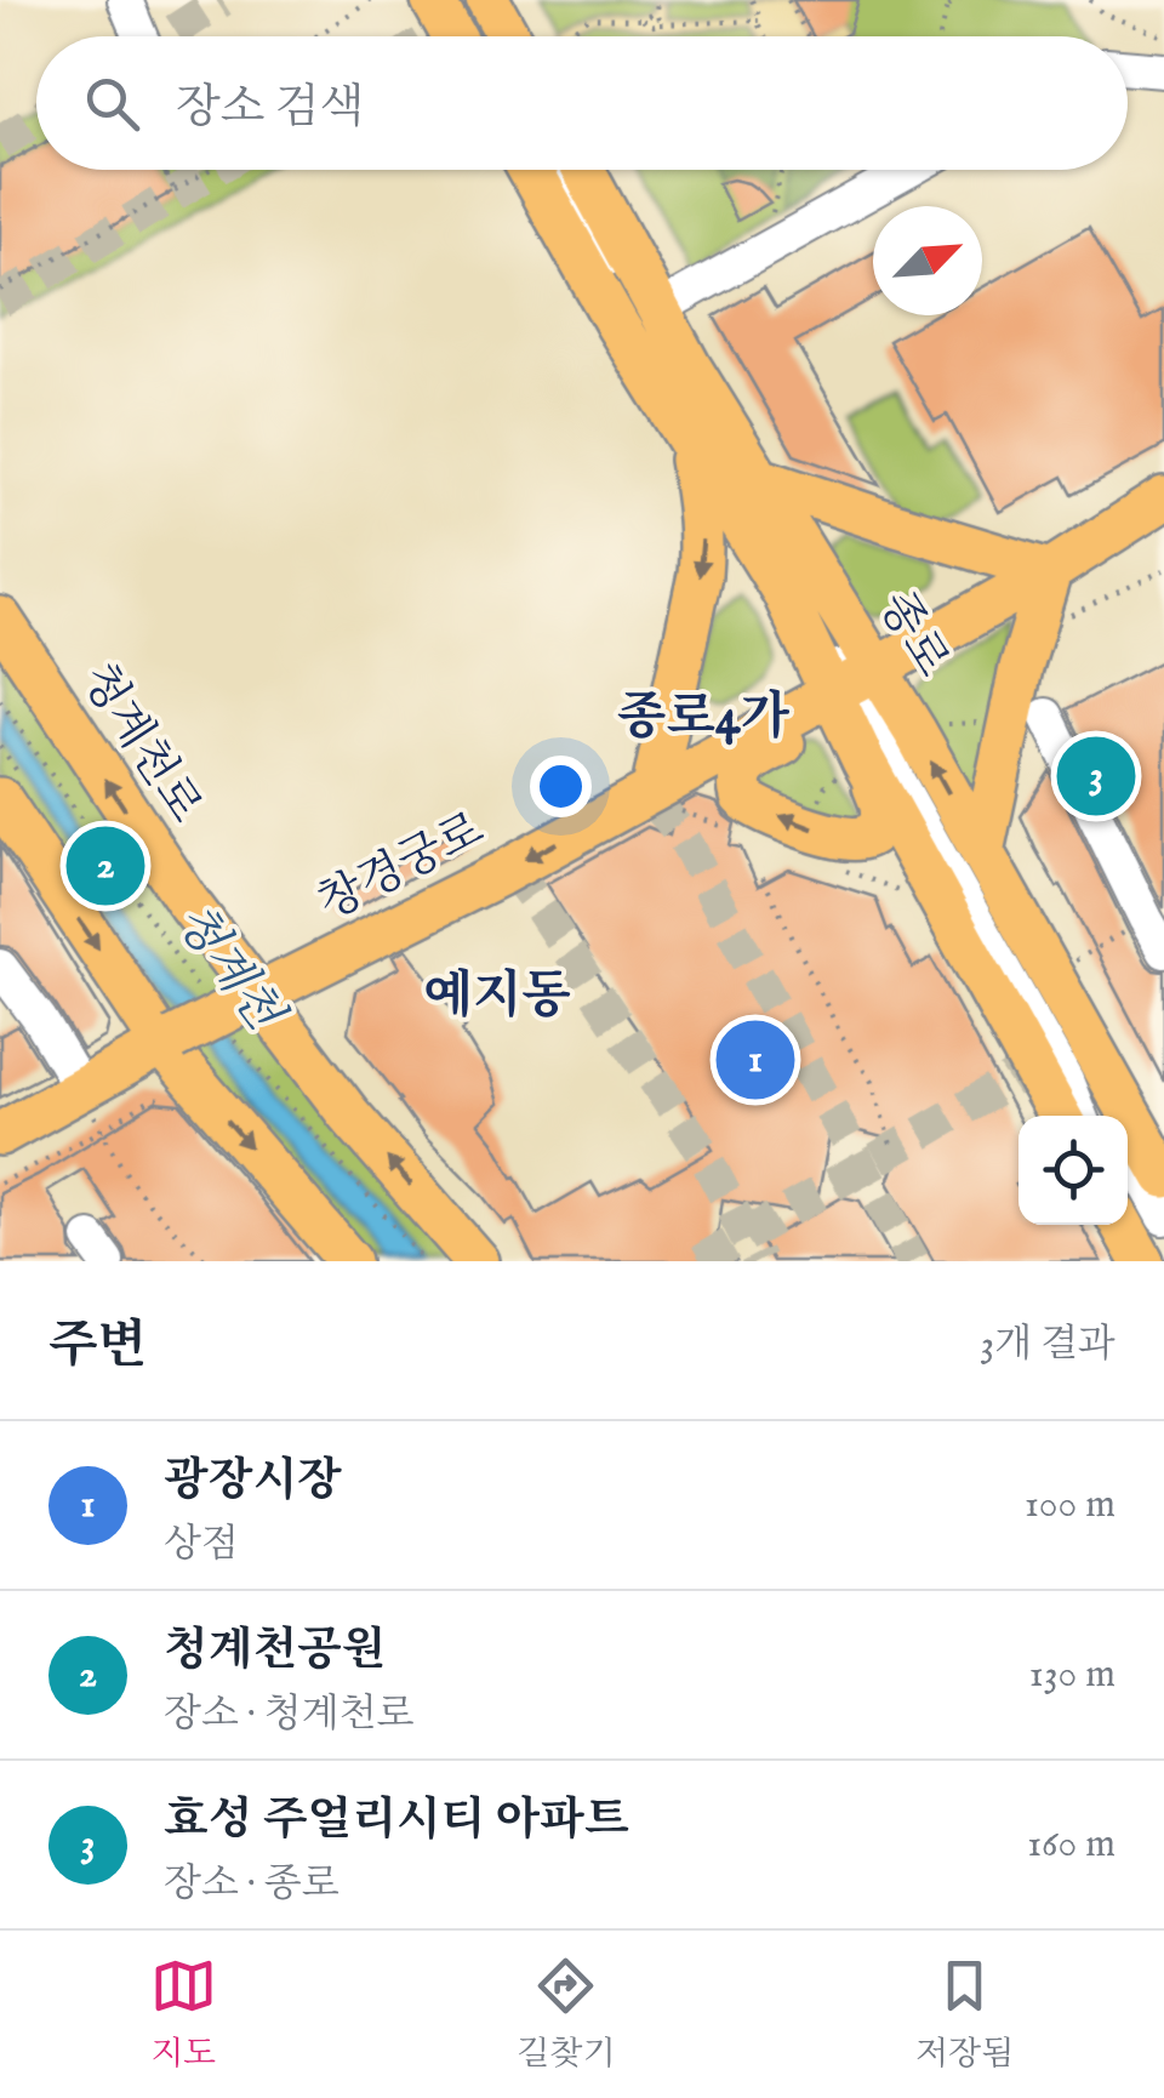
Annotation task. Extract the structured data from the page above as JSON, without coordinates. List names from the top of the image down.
{
  "streets": {
    "main road": ["종로", "청계천로", "창경궁로"]
  },
  "crossings": [
    ["종로", "창경궁로"],
    ["청계천로", "창경궁로"]
  ],
  "one_way": ["창경궁로"],
  "districts": ["종로4가", "예지동"],
  "water": ["청계천"],
  "north": "top right",
  "page": {
    "search": "장소 검색",
    "pins": ["3", "2", "1"],
    "heading": ["주변", "3개 결과"],
    "list": [
      {
        "mark": "1",
        "name": "광장시장",
        "note": "상점",
        "value": "100 m"
      },
      {
        "mark": "2",
        "name": "청계천공원",
        "note": "장소 · 청계천로",
        "value": "130 m"
      },
      {
        "mark": "3",
        "name": "효성 주얼리시티 아파트",
        "note": "장소 · 종로",
        "value": "160 m"
      }
    ],
    "nav": ["지도", "길찾기", "저장됨"]
  }
}
